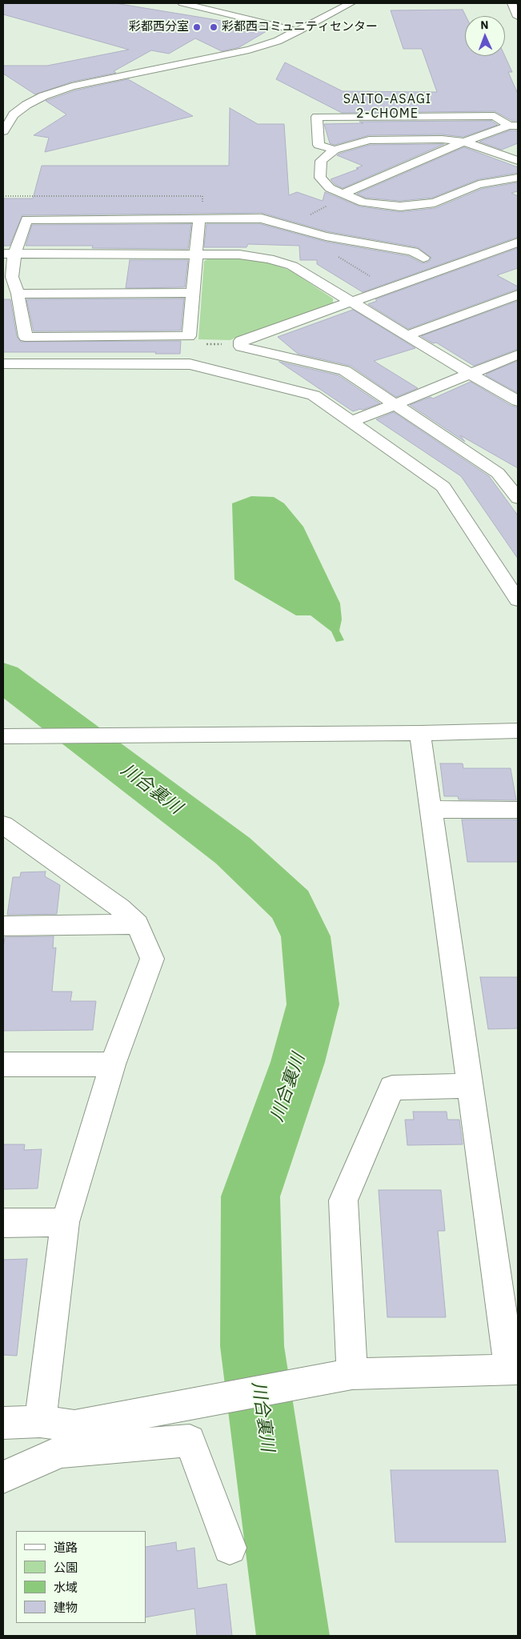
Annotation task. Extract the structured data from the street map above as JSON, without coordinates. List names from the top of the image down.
{
  "districts": ["SAITO-ASAGI 2-CHOME"],
  "water": ["川合裏川"],
  "places": ["彩都西分室", "彩都西コミュニティセンター"],
  "legend": [
    "道路",
    "公園",
    "水域",
    "建物"
  ],
  "north": "top"
}
